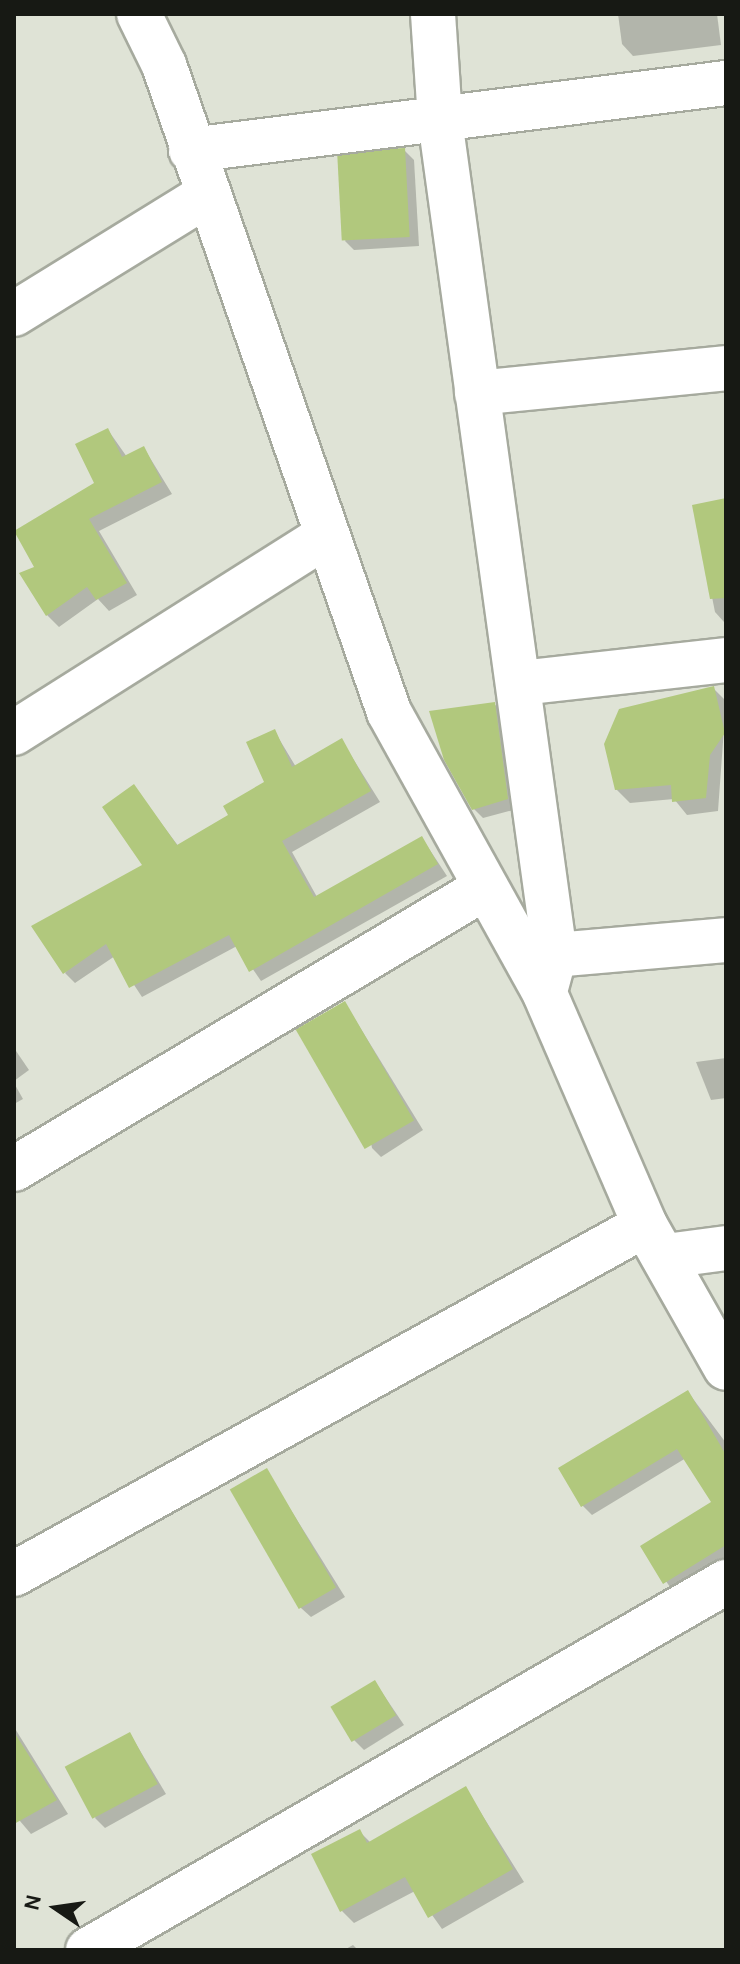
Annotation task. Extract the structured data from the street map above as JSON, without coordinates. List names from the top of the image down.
{
  "north": "left"
}
